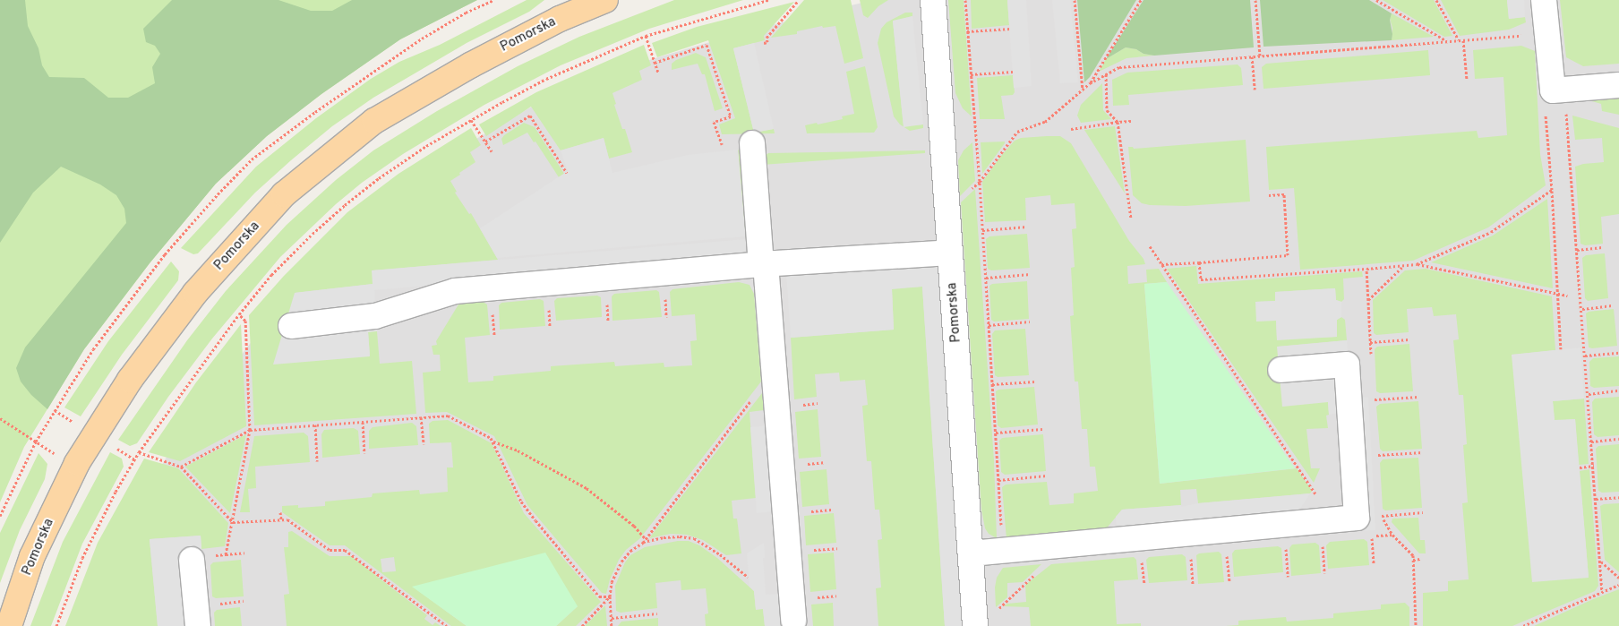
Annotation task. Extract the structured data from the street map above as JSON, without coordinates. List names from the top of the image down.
{
  "streets": {
    "main road": ["Pomorska"]
  }
}
